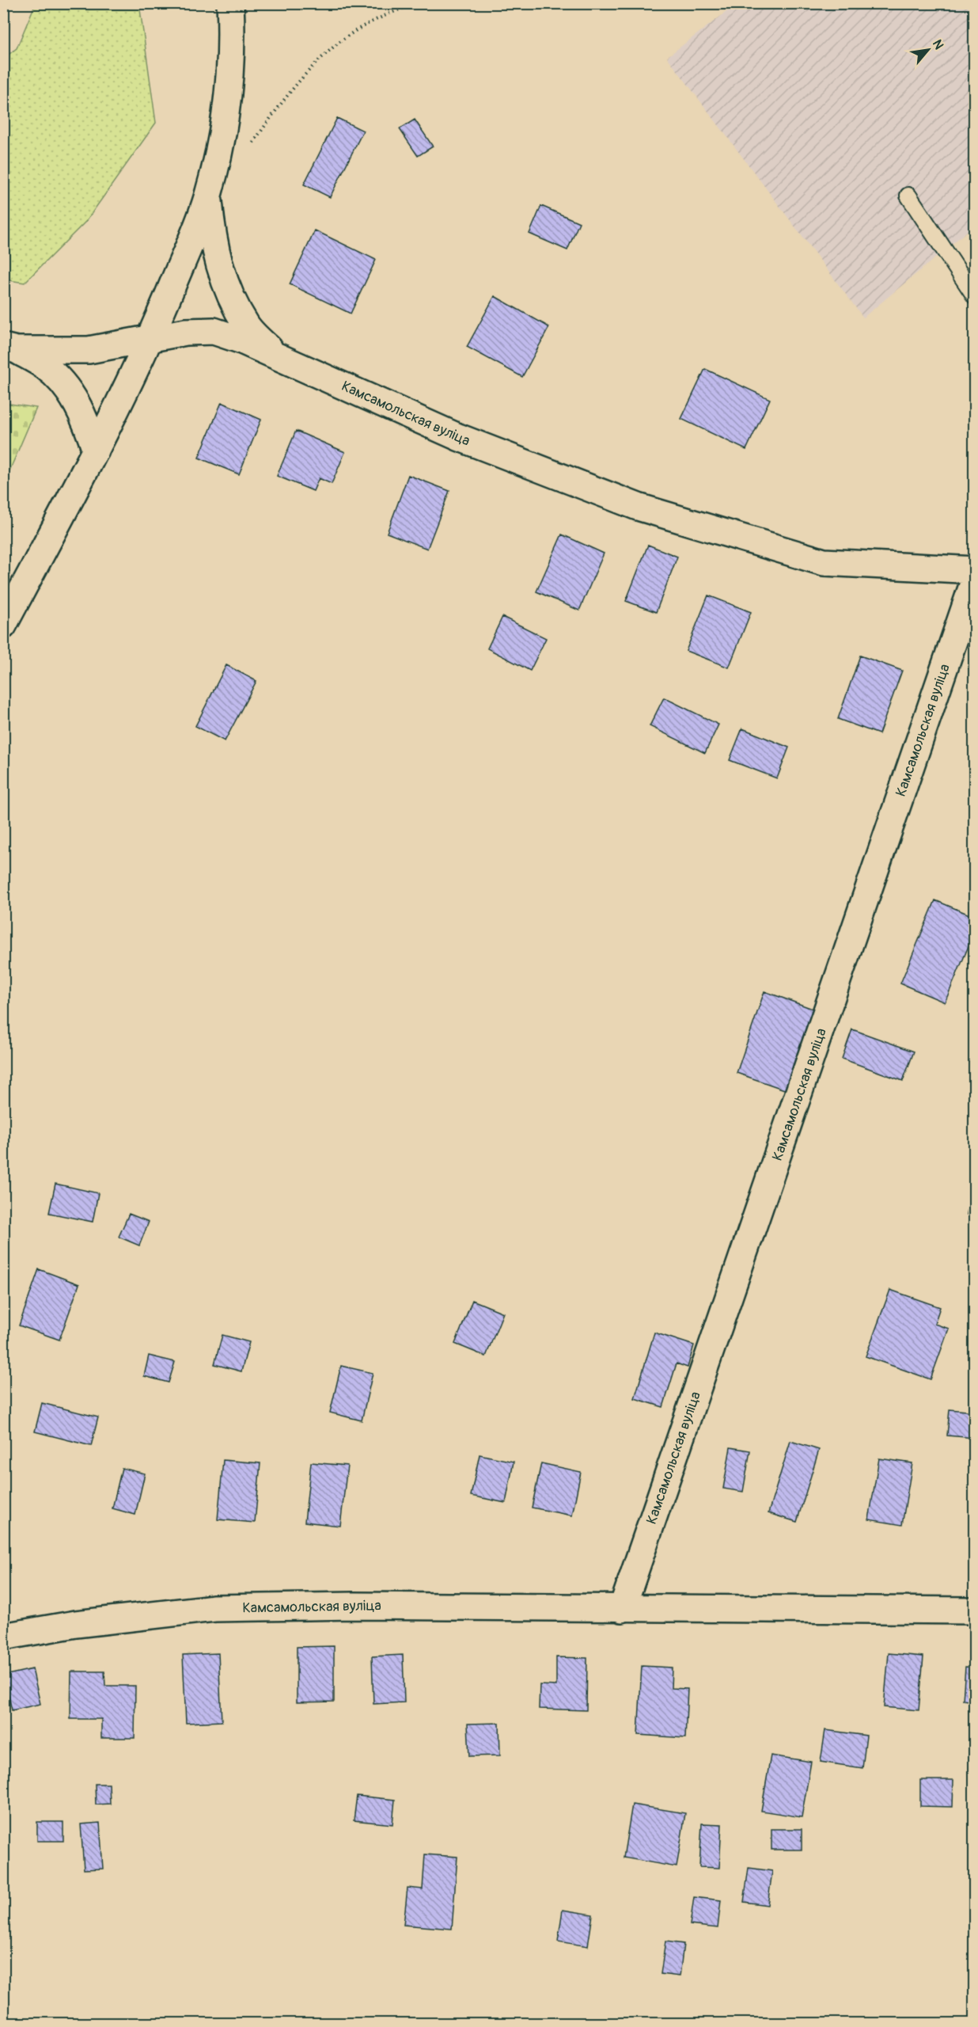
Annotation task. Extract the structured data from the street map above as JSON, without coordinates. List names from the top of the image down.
{
  "streets": {
    "street": ["Камсамольская вуліца"]
  },
  "north": "top right"
}
